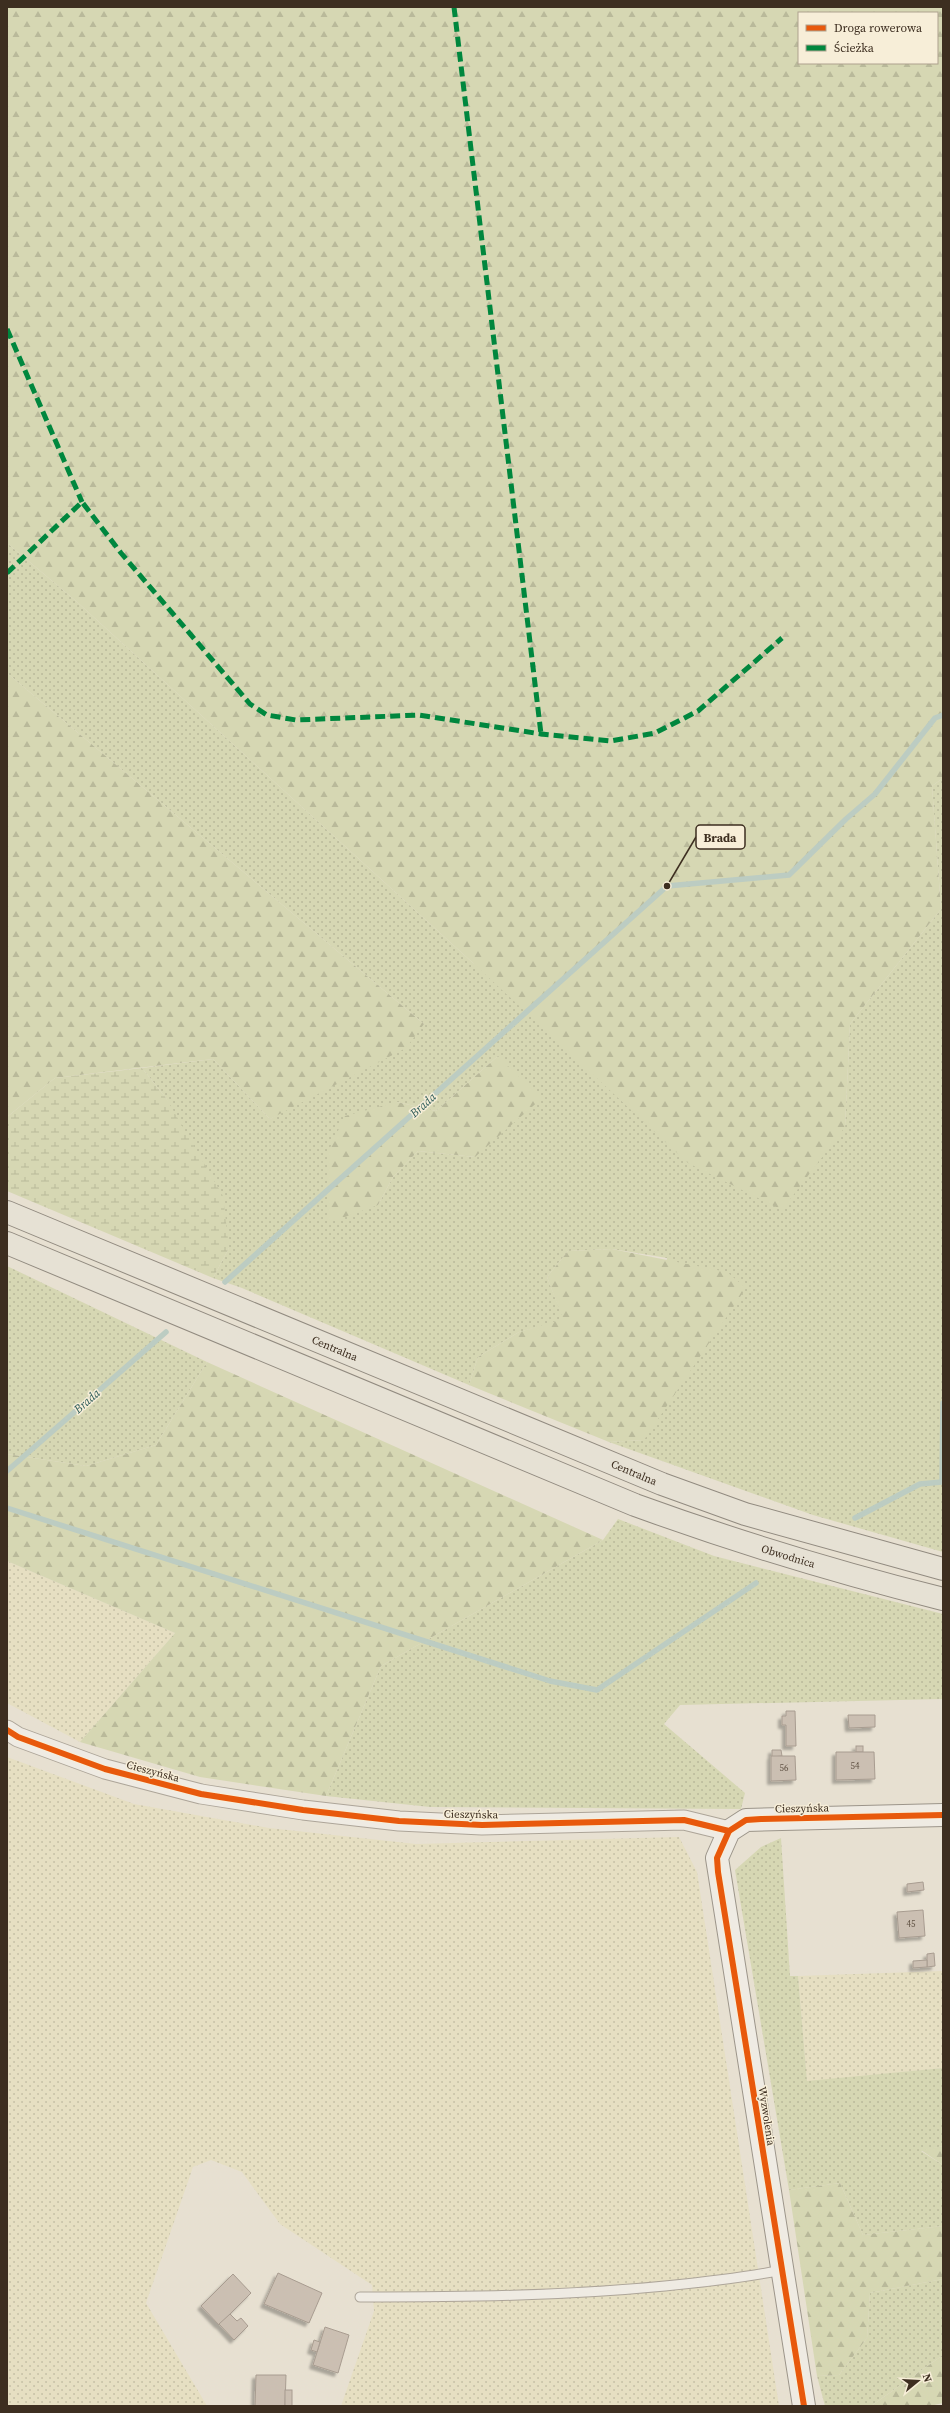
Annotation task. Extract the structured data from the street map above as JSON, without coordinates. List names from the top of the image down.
{
  "streets": {
    "main road": ["Centralna", "Obwodnica"],
    "street": ["Cieszyńska", "Wyzwolenia"]
  },
  "crossings": [
    ["Cieszyńska", "Wyzwolenia"]
  ],
  "water": ["Brada"],
  "places": ["Brada"],
  "house_numbers": ["54", "56", "45"],
  "legend": ["Droga rowerowa", "Ścieżka"],
  "north": "right"
}
